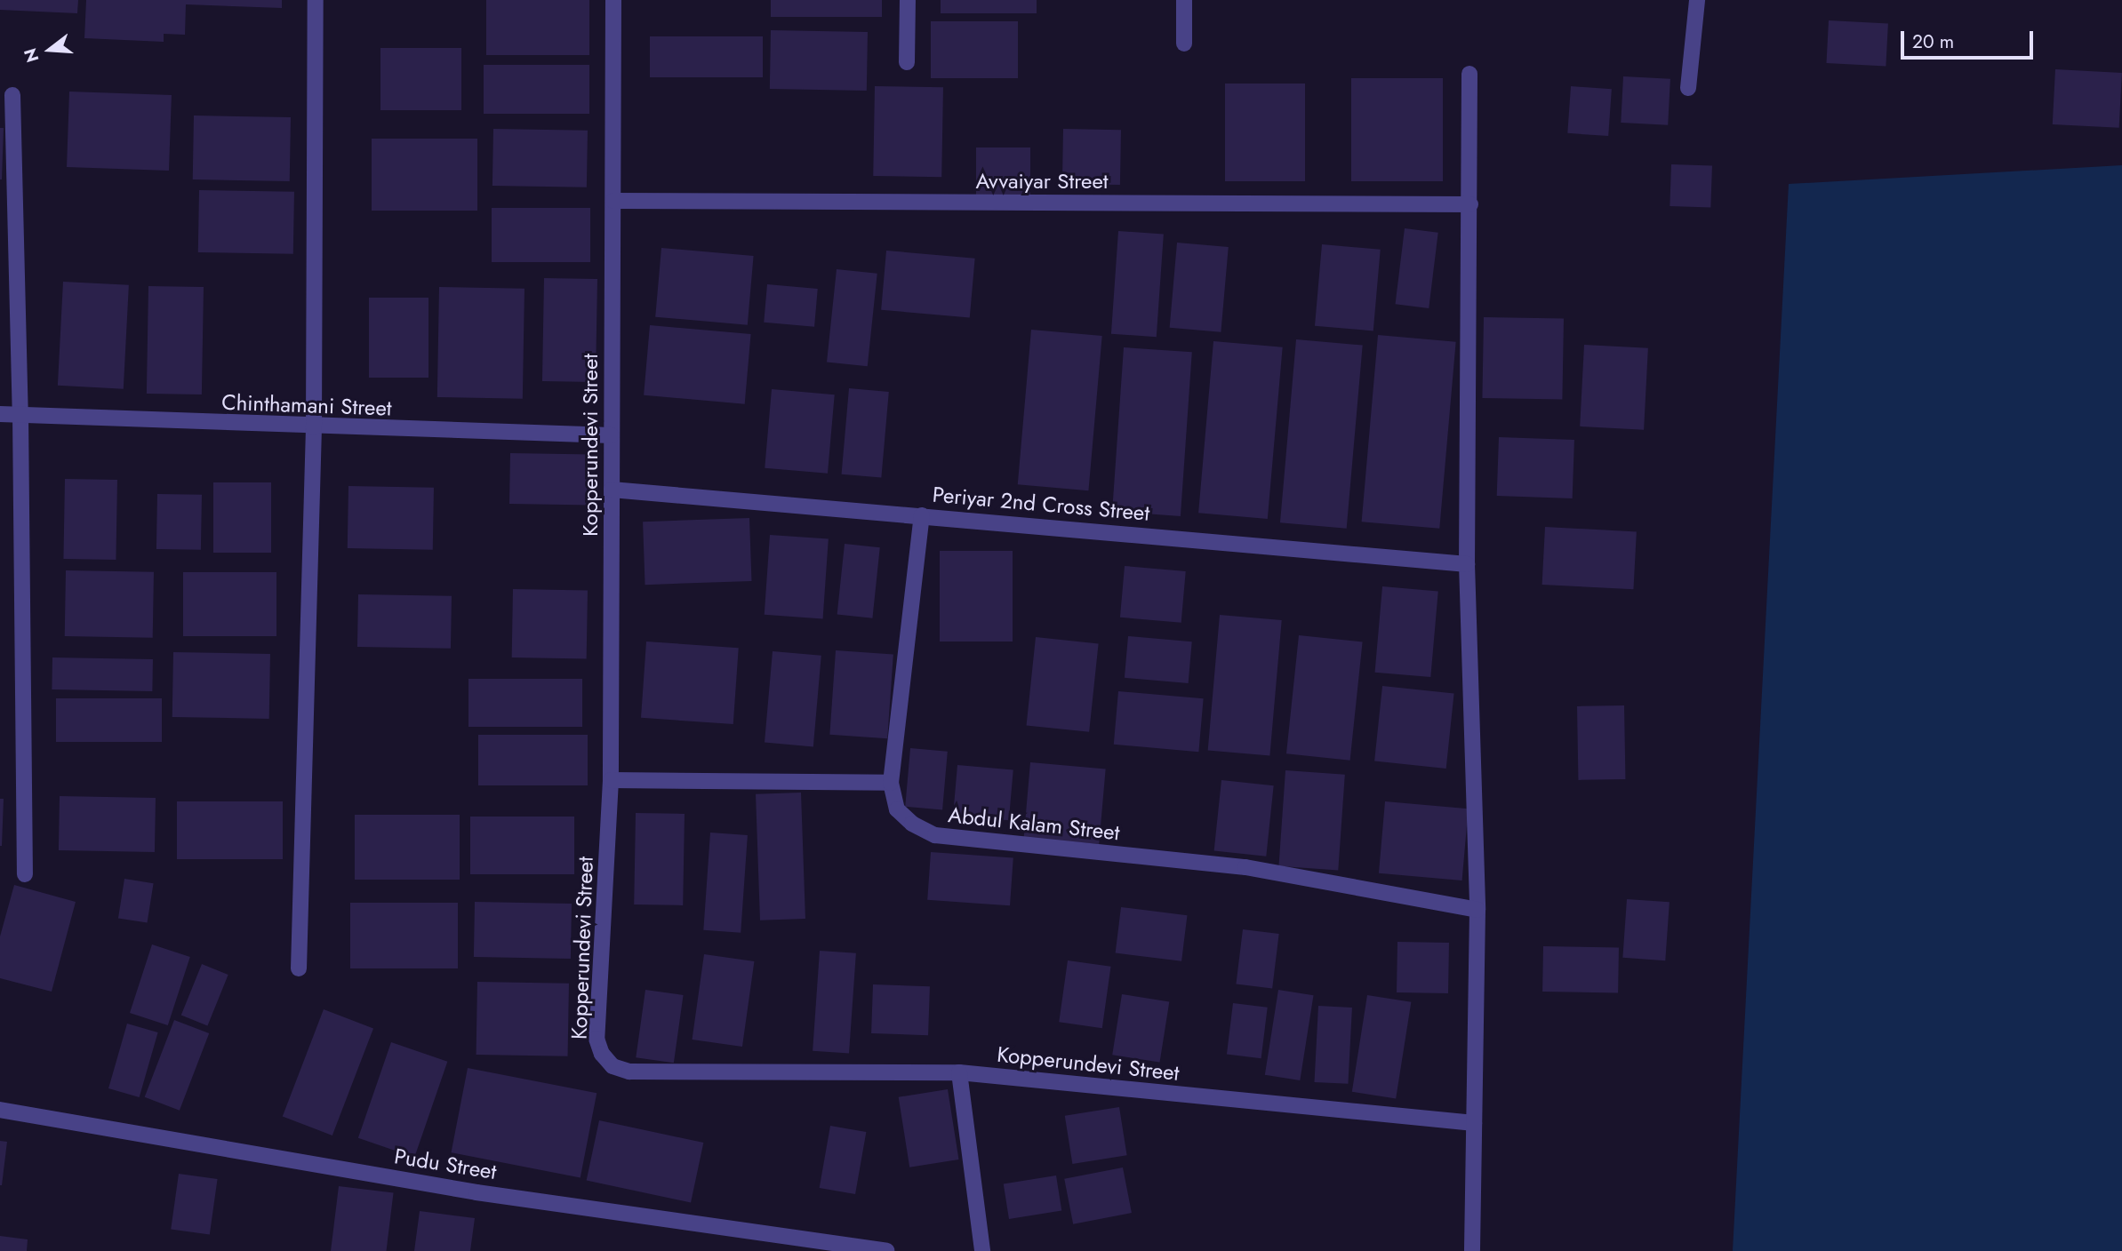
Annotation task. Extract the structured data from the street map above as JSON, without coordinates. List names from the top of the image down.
{
  "streets": {
    "street": [
      "Avvaiyar Street",
      "Chinthamani Street",
      "Kopperundevi Street",
      "Periyar 2nd Cross Street",
      "Abdul Kalam Street",
      "Pudu Street"
    ]
  },
  "crossings": [
    ["Avvaiyar Street", "Kopperundevi Street"],
    ["Chinthamani Street", "Kopperundevi Street"],
    ["Kopperundevi Street", "Periyar 2nd Cross Street"]
  ],
  "scale_bar": "20 m",
  "north": "left"
}
